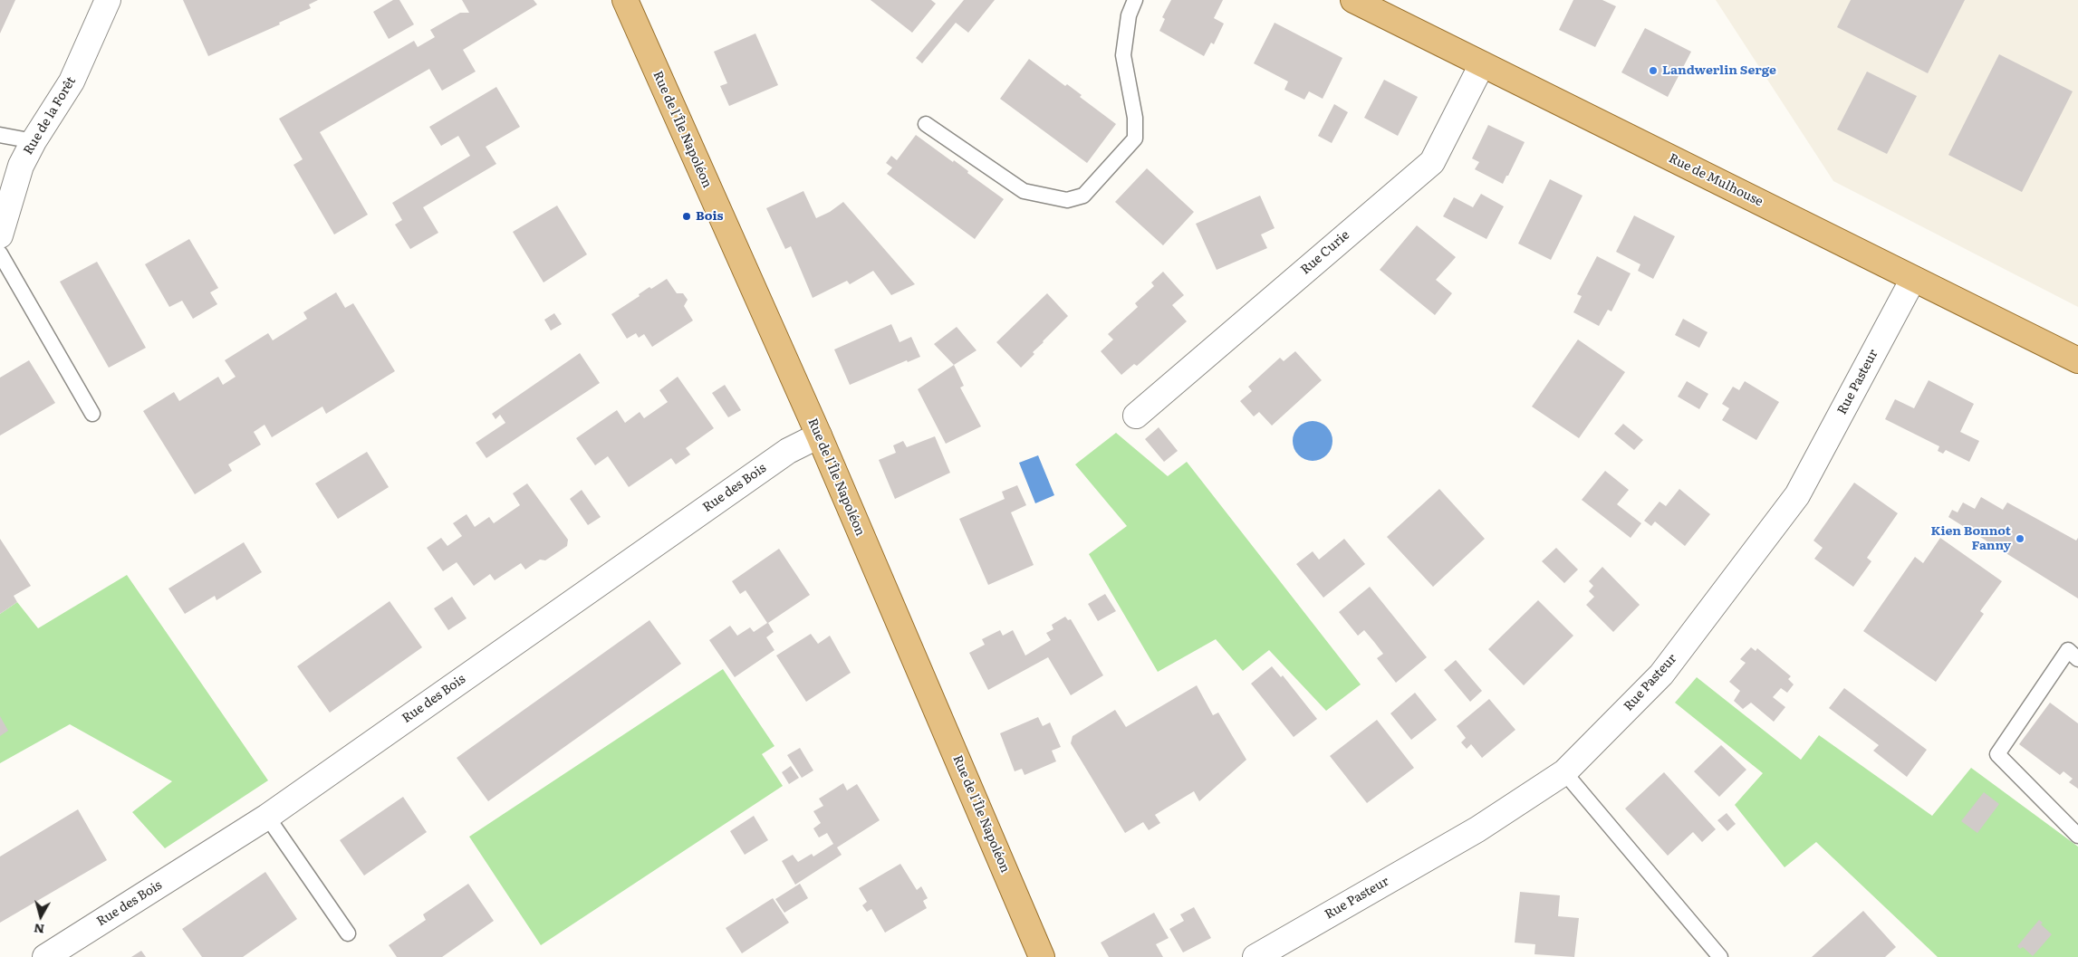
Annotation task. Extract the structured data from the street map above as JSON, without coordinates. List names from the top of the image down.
{
  "streets": {
    "main road": ["Rue de l'Île Napoléon", "Rue de Mulhouse"],
    "street": [
      "Rue de la Forêt",
      "Rue Curie",
      "Rue Pasteur",
      "Rue des Bois"
    ]
  },
  "crossings": [
    ["Rue de l'Île Napoléon", "Rue des Bois"],
    ["Rue de Mulhouse", "Rue Curie"],
    ["Rue de Mulhouse", "Rue Pasteur"]
  ],
  "places": ["Landwerlin Serge", "Bois", "Kien Bonnot Fanny"],
  "north": "bottom"
}
